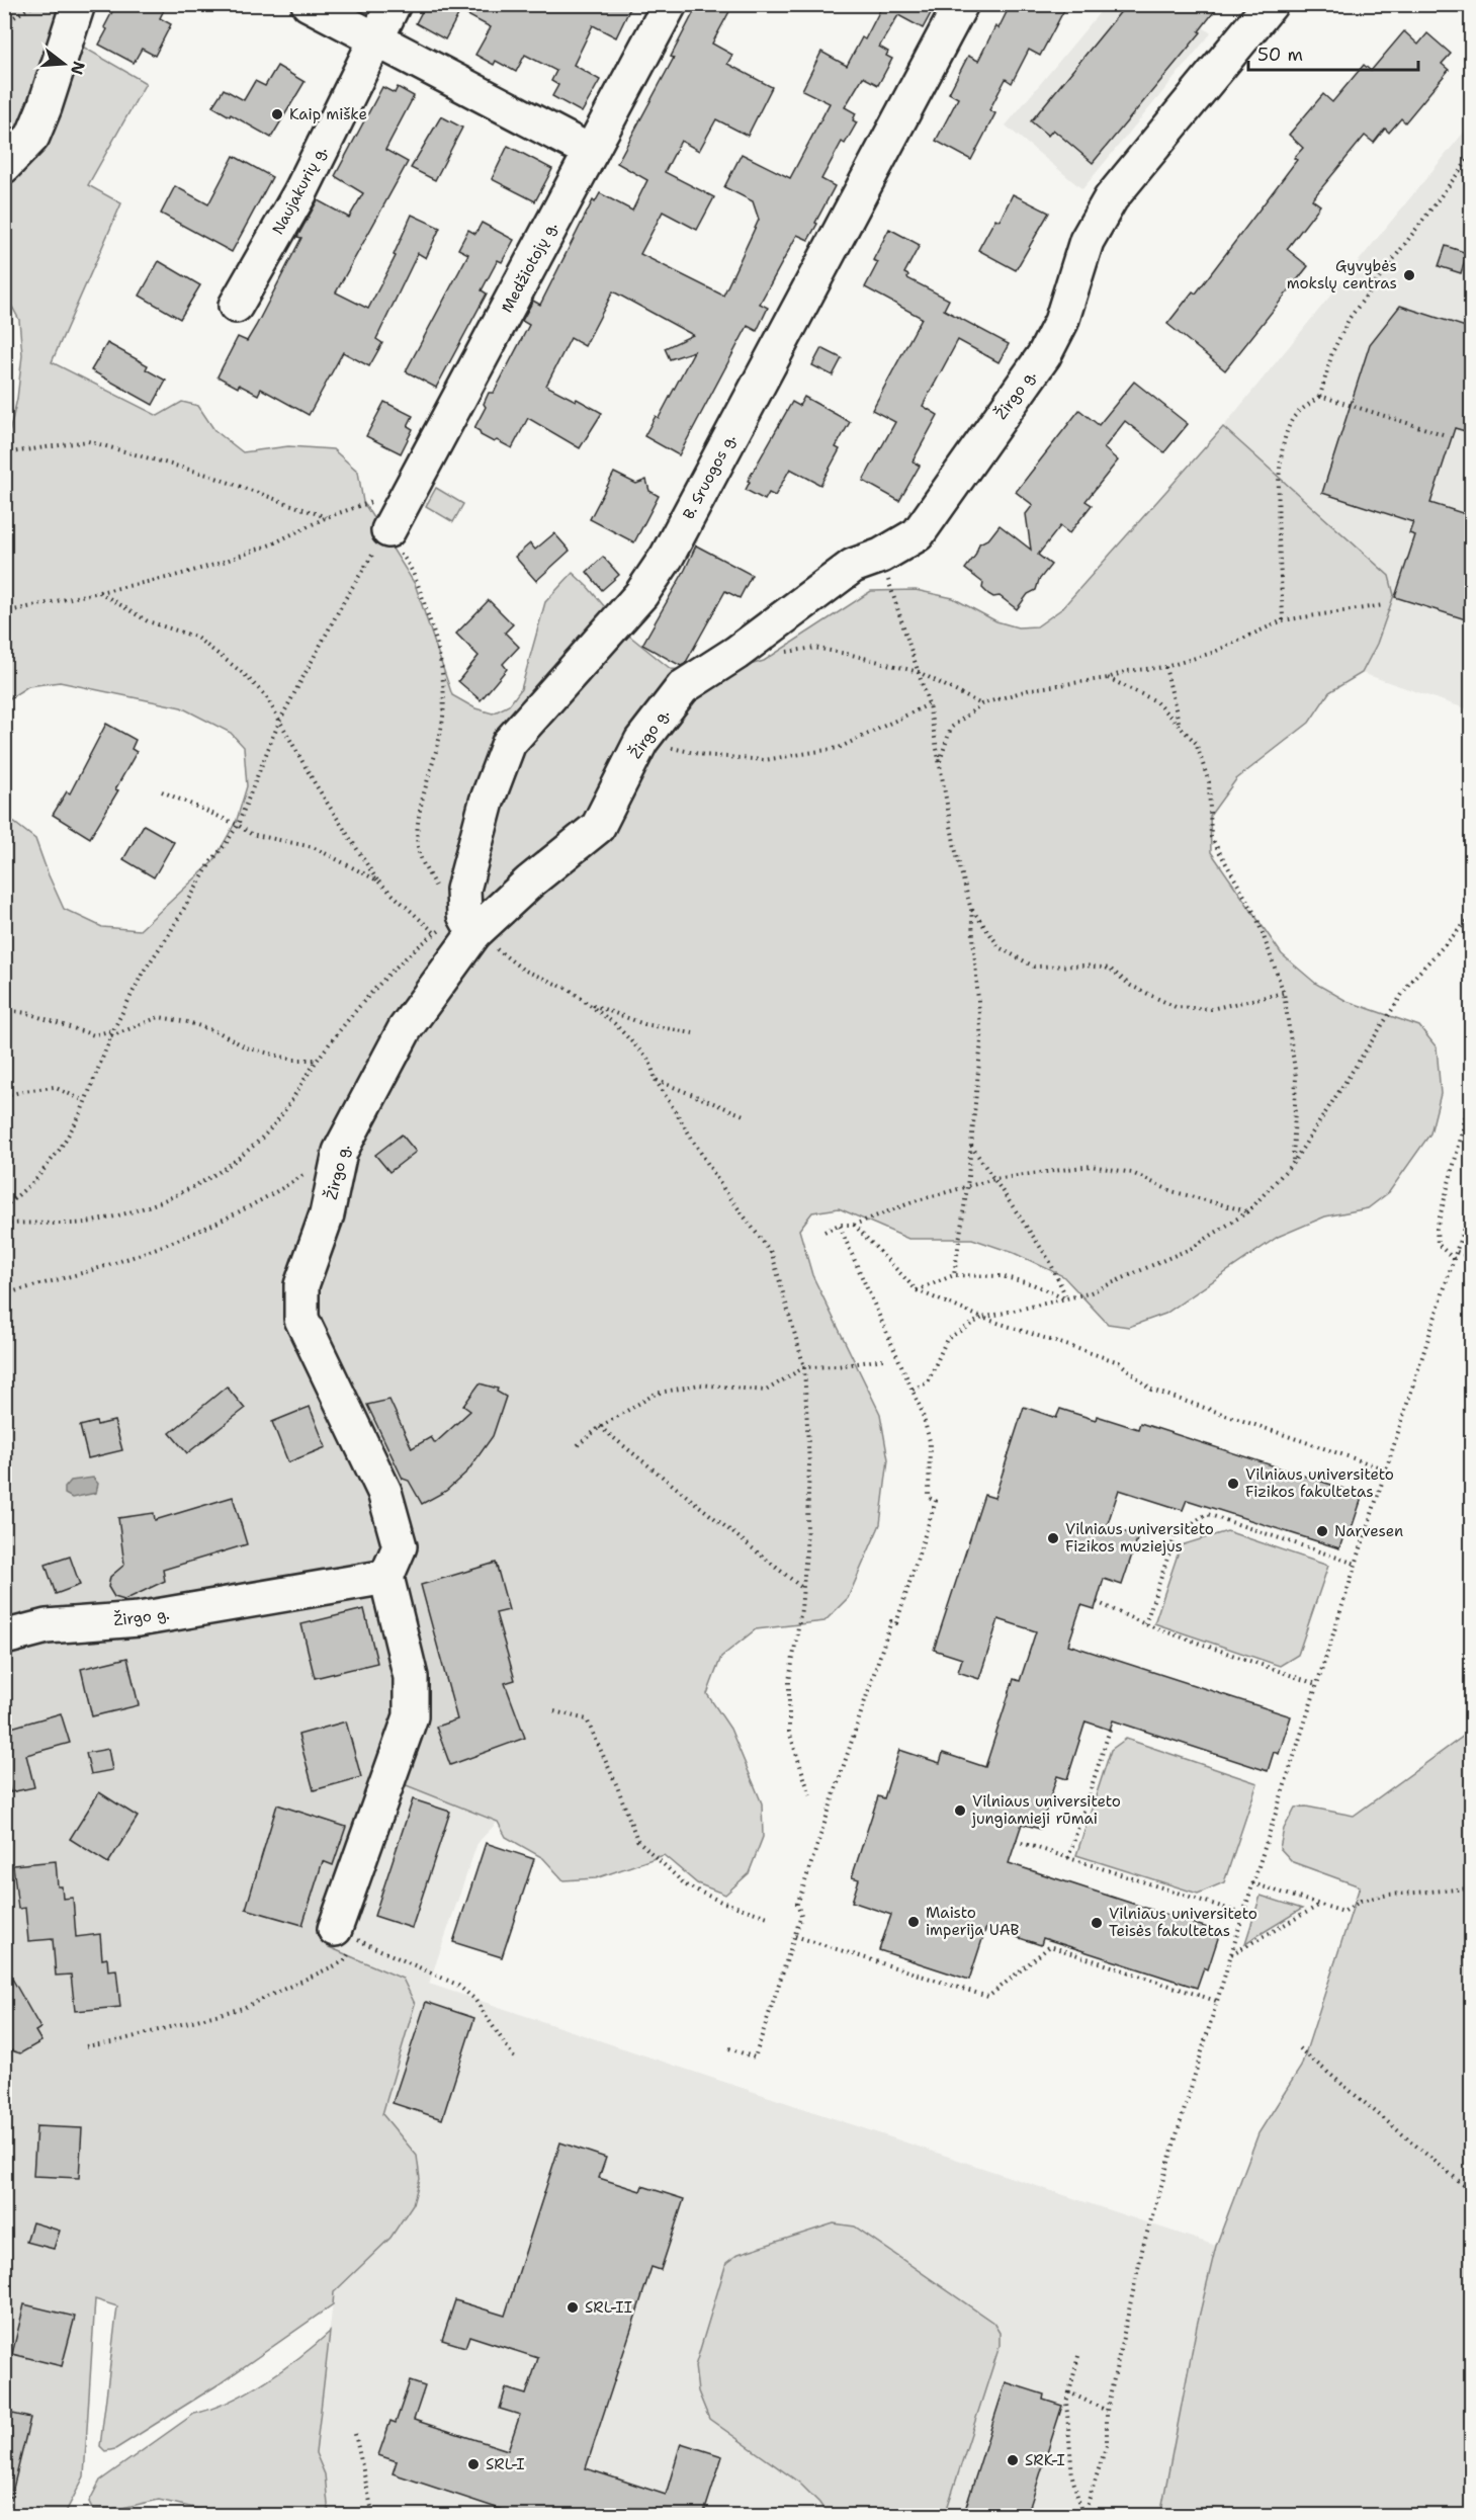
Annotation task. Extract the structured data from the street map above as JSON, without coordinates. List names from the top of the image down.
{
  "streets": {
    "street": [
      "Naujakurių g.",
      "Medžiotojų g.",
      "Žirgo g.",
      "B. Sruogos g."
    ]
  },
  "crossings": [
    ["Žirgo g.", "B. Sruogos g."]
  ],
  "places": [
    "Kaip miške",
    "Gyvybės mokslų centras",
    "Vilniaus universiteto Fizikos fakultetas",
    "Narvesen",
    "Vilniaus universiteto Fizikos muziejus",
    "Vilniaus universiteto jungiamieji rūmai",
    "Maisto imperija UAB",
    "Vilniaus universiteto Teisės fakultetas",
    "SRL-II",
    "SRK-I",
    "SRL-I"
  ],
  "scale_bar": "50 m",
  "north": "right"
}
